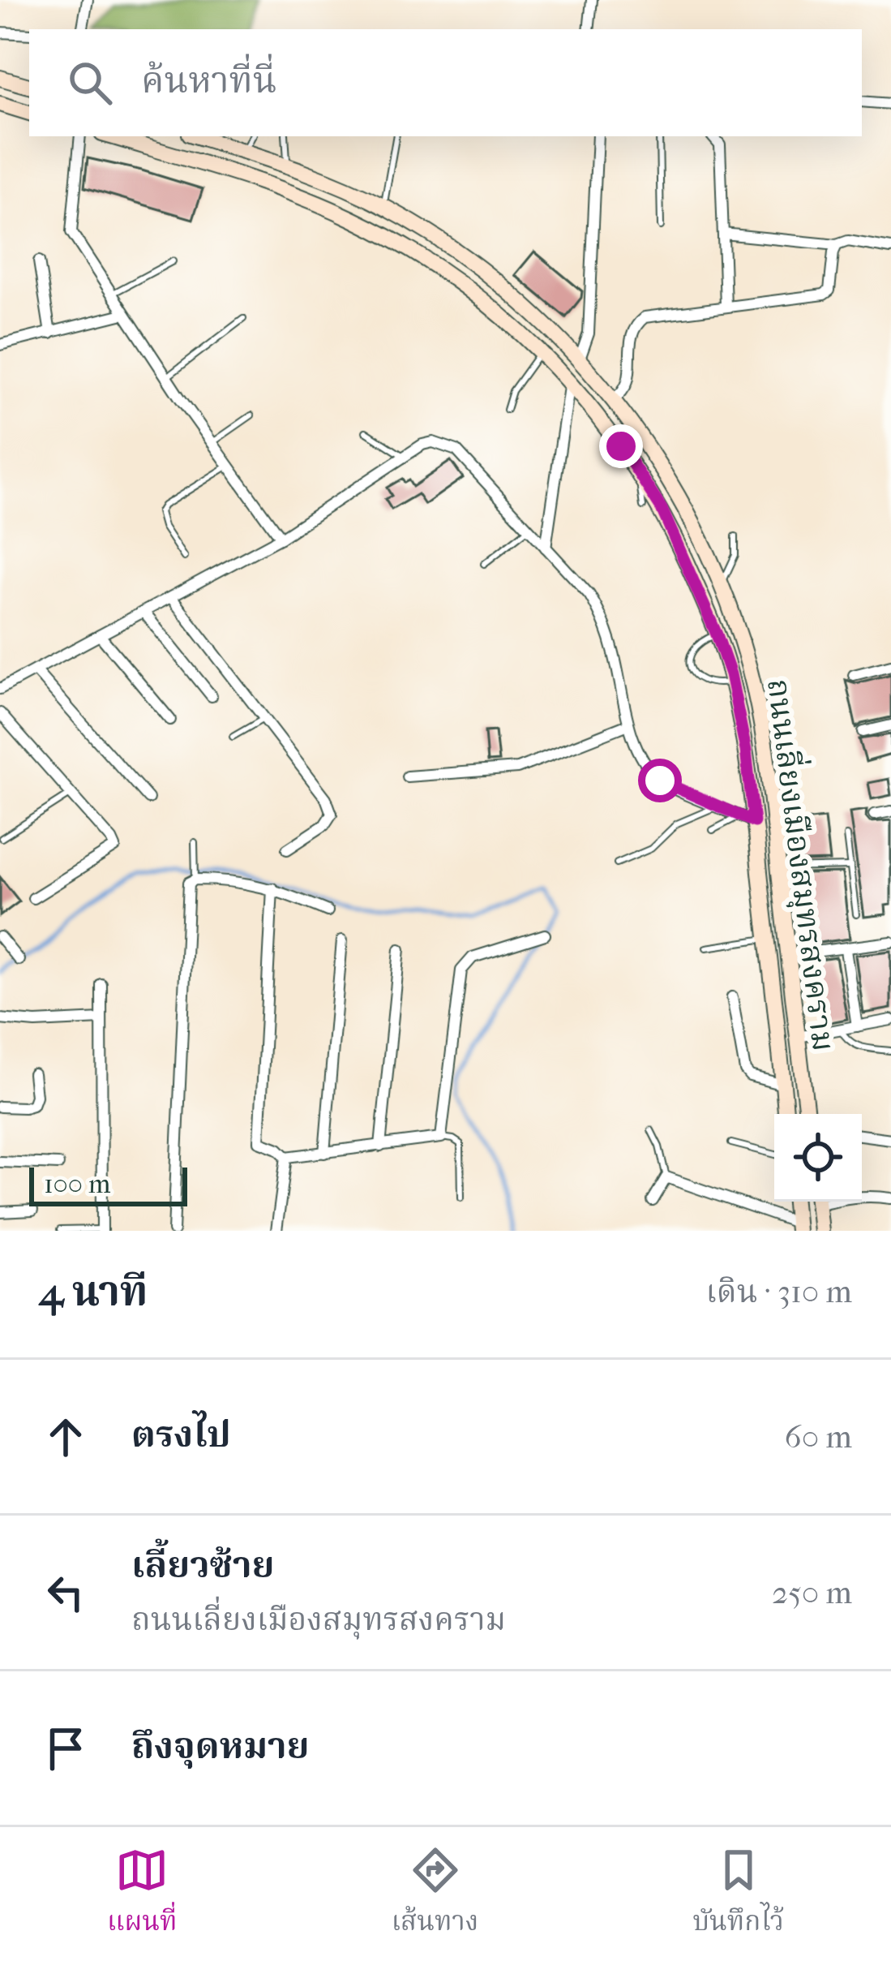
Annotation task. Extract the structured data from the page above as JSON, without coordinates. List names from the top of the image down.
{
  "streets": {
    "main road": ["ถนนเลี่ยงเมืองสมุทรสงคราม"]
  },
  "scale_bar": "100 m",
  "page": {
    "search": "ค้นหาที่นี่",
    "scale": "100 m",
    "heading": ["4 นาที", "เดิน · 310 m"],
    "list": [
      ["ตรงไป", "60 m"],
      ["เลี้ยวซ้าย", "ถนนเลี่ยงเมืองสมุทรสงคราม", "250 m"],
      "ถึงจุดหมาย"
    ],
    "nav": ["แผนที่", "เส้นทาง", "บันทึกไว้"]
  }
}
